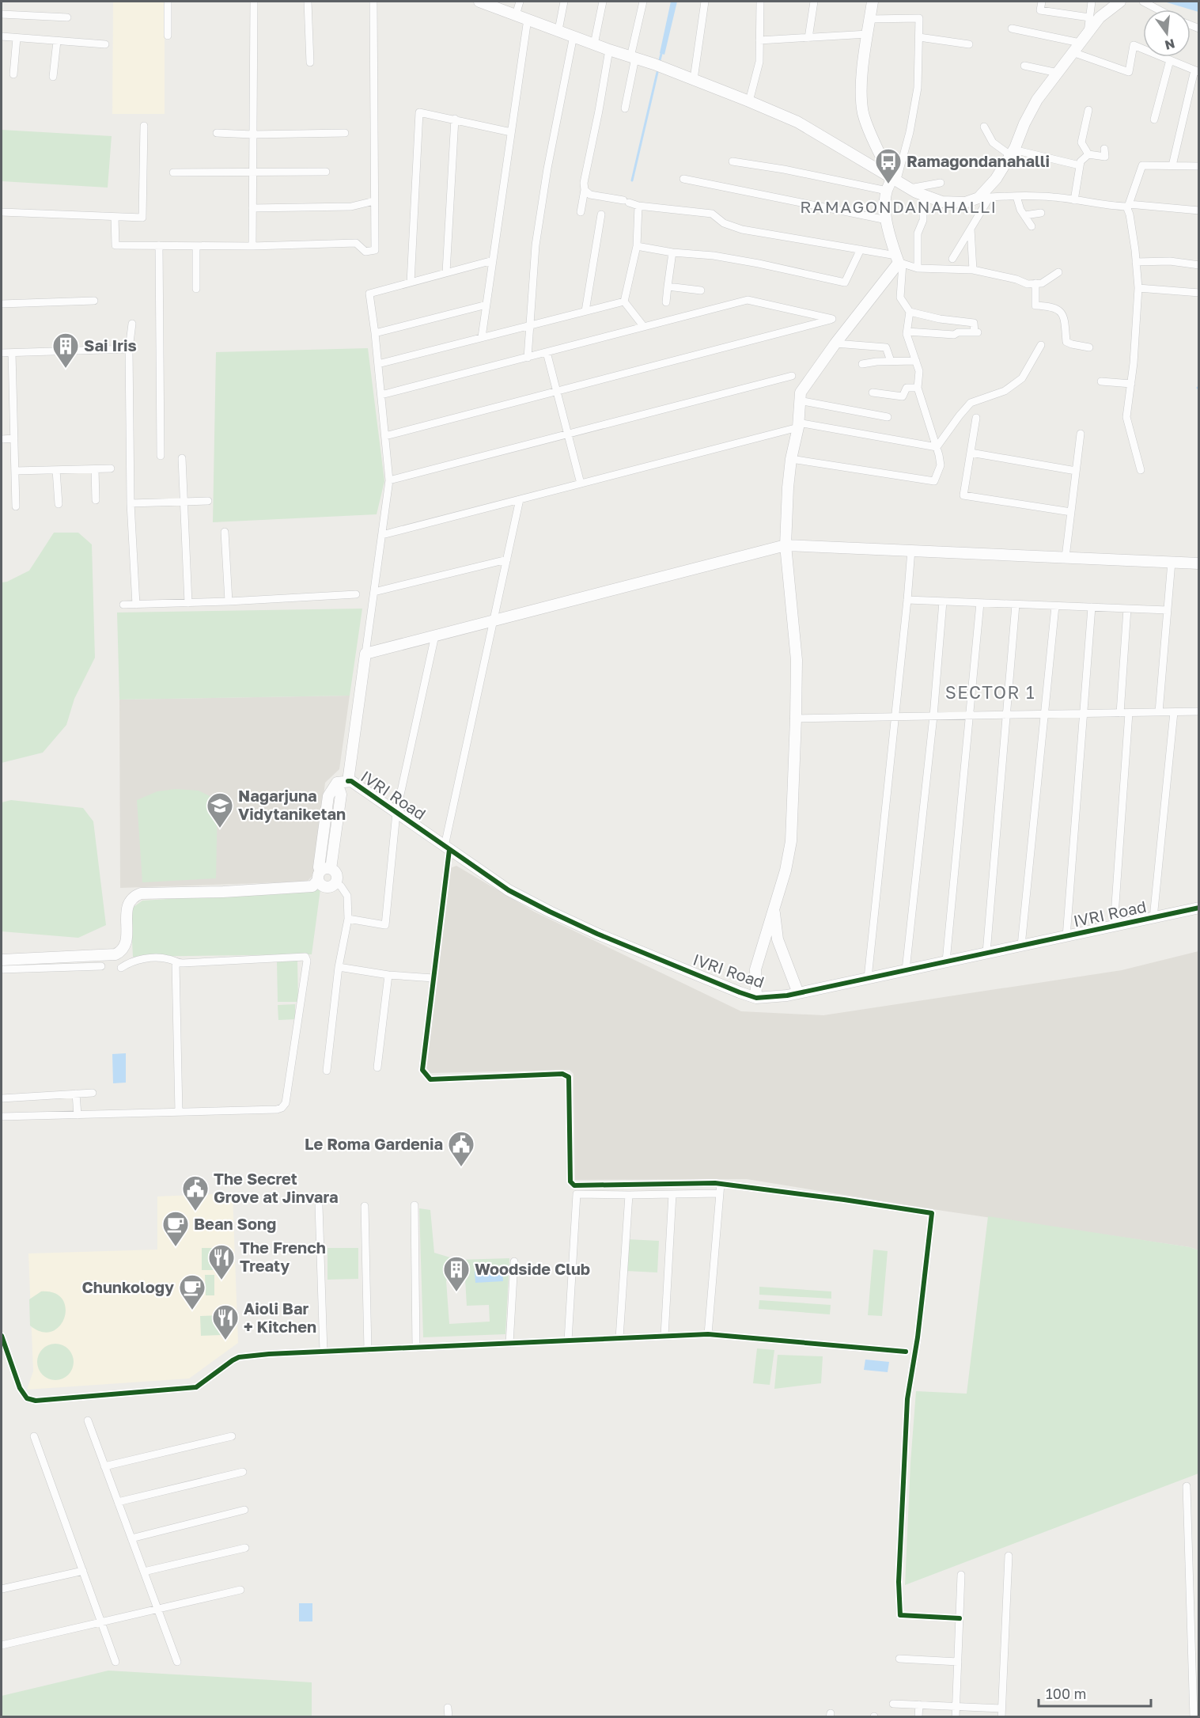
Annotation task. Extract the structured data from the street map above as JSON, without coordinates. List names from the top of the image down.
{
  "streets": {
    "street": ["IVRI Road"]
  },
  "districts": ["RAMAGONDANAHALLI", "SECTOR 1"],
  "places": {
    "bus stop": ["Ramagondanahalli"],
    "building": ["Sai Iris", "Woodside Club"],
    "school or university": ["Nagarjuna Vidytaniketan"],
    "public building": ["Le Roma Gardenia", "The Secret Grove at Jinvara"],
    "cafe": ["Bean Song", "Chunkology"],
    "restaurant": ["The French Treaty", "Aioli Bar + Kitchen"]
  },
  "scale_bar": "100 m",
  "north": "bottom"
}
